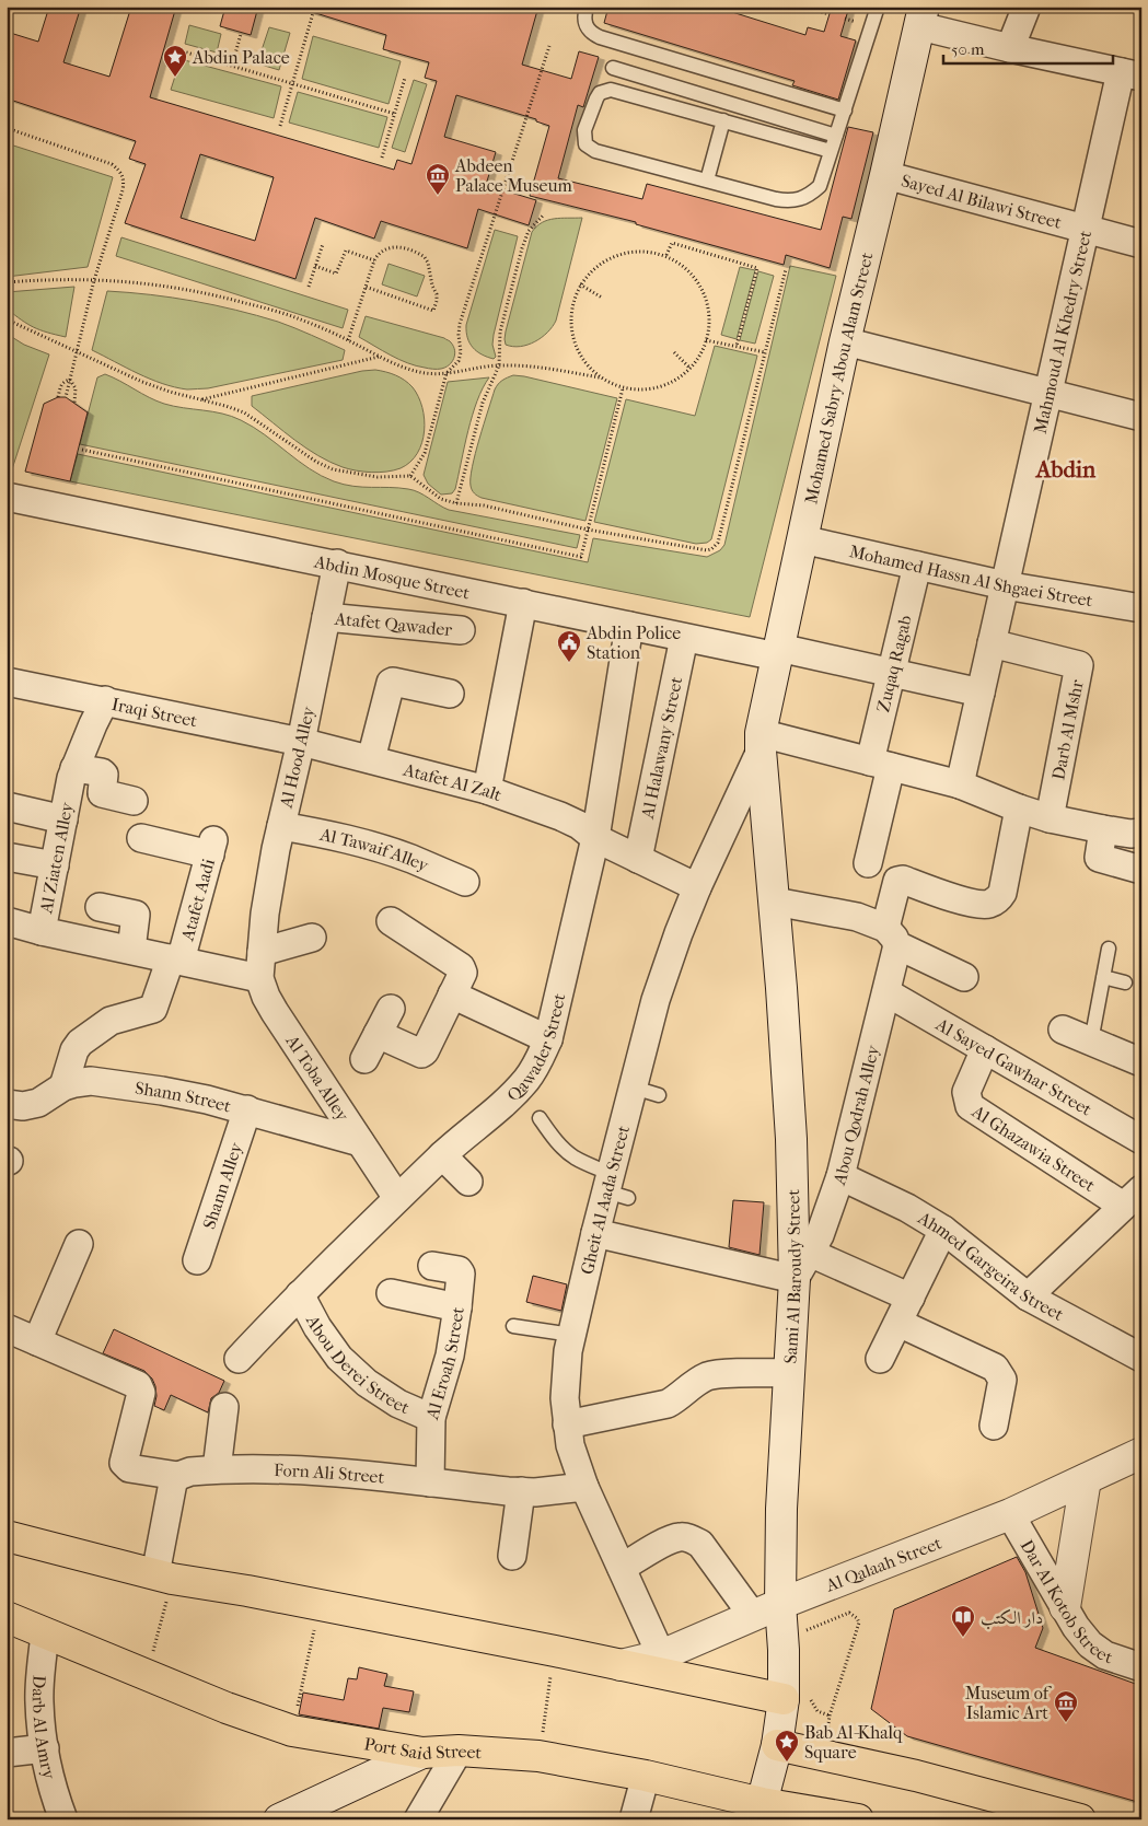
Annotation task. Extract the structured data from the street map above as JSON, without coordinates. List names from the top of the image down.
{
  "streets": {
    "main road": [
      "Mohamed Sabry Abou Alam Street",
      "Sami Al Baroudy Street",
      "Al Qalaah Street",
      "Port Said Street"
    ],
    "street": [
      "Sayed Al Bilawi Street",
      "Mahmoud Al Khedry Street",
      "Mohamed Hassn Al Shgaei Street",
      "Abdin Mosque Street",
      "Atafet Qawader",
      "Zuqaq Ragab",
      "Iraqi Street",
      "Darb Al Mshr",
      "Al Halawany Street",
      "Al Hood Alley",
      "Atafet Al Zalt",
      "Al Tawaif Alley",
      "Al Ziaten Alley",
      "Atafet Aadi",
      "Qawader Street",
      "Al Sayed Gawhar Street",
      "Al Toba Alley",
      "Shann Street",
      "Abou Qodrah Alley",
      "Al Ghazawia Street",
      "Shann Alley",
      "Gheit Al Aada Street",
      "Ahmed Gargeira Street",
      "Abou Derei Street",
      "Al Eroah Street",
      "Forn Ali Street",
      "Dar Al Kotob Street",
      "Darb Al Amry"
    ]
  },
  "crossings": [
    ["Sayed Al Bilawi Street", "Mahmoud Al Khedry Street"],
    ["Sayed Al Bilawi Street", "Mohamed Sabry Abou Alam Street"],
    ["Mahmoud Al Khedry Street", "Mohamed Hassn Al Shgaei Street"],
    ["Mahmoud Al Khedry Street", "Abdin Mosque Street"],
    ["Mahmoud Al Khedry Street", "Darb Al Mshr"],
    ["Mohamed Sabry Abou Alam Street", "Mohamed Hassn Al Shgaei Street"],
    ["Mohamed Sabry Abou Alam Street", "Abdin Mosque Street"],
    ["Mohamed Sabry Abou Alam Street", "Gheit Al Aada Street"],
    ["Mohamed Sabry Abou Alam Street", "Sami Al Baroudy Street"],
    ["Mohamed Hassn Al Shgaei Street", "Zuqaq Ragab"],
    ["Abdin Mosque Street", "Zuqaq Ragab"],
    ["Abdin Mosque Street", "Al Halawany Street"],
    ["Abdin Mosque Street", "Al Hood Alley"],
    ["Abdin Mosque Street", "Qawader Street"],
    ["Atafet Qawader", "Al Hood Alley"],
    ["Iraqi Street", "Al Hood Alley"],
    ["Iraqi Street", "Atafet Al Zalt"],
    ["Iraqi Street", "Al Ziaten Alley"],
    ["Al Halawany Street", "Atafet Al Zalt"],
    ["Al Hood Alley", "Atafet Al Zalt"],
    ["Al Hood Alley", "Al Tawaif Alley"],
    ["Al Hood Alley", "Al Toba Alley"],
    ["Atafet Al Zalt", "Qawader Street"],
    ["Atafet Al Zalt", "Gheit Al Aada Street"],
    ["Al Ziaten Alley", "Atafet Aadi"],
    ["Al Ziaten Alley", "Al Toba Alley"],
    ["Atafet Aadi", "Shann Street"],
    ["Qawader Street", "Al Toba Alley"],
    ["Qawader Street", "Abou Derei Street"],
    ["Al Sayed Gawhar Street", "Abou Qodrah Alley"],
    ["Al Sayed Gawhar Street", "Al Ghazawia Street"],
    ["Al Toba Alley", "Shann Street"],
    ["Shann Street", "Shann Alley"],
    ["Abou Qodrah Alley", "Ahmed Gargeira Street"],
    ["Abou Qodrah Alley", "Sami Al Baroudy Street"],
    ["Gheit Al Aada Street", "Sami Al Baroudy Street"],
    ["Gheit Al Aada Street", "Forn Ali Street"],
    ["Gheit Al Aada Street", "Al Qalaah Street"],
    ["Sami Al Baroudy Street", "Al Qalaah Street"],
    ["Sami Al Baroudy Street", "Port Said Street"],
    ["Abou Derei Street", "Al Eroah Street"],
    ["Al Eroah Street", "Forn Ali Street"],
    ["Al Qalaah Street", "Dar Al Kotob Street"],
    ["Darb Al Amry", "Port Said Street"]
  ],
  "districts": ["Abdin"],
  "places": {
    "place": ["Abdin Palace", "Bab Al-Khalq Square"],
    "museum": ["Abdeen Palace Museum", "Museum of Islamic Art"],
    "public building": ["Abdin Police Station"],
    "library": ["دار الكتب"]
  },
  "scale_bar": "50 m"
}
